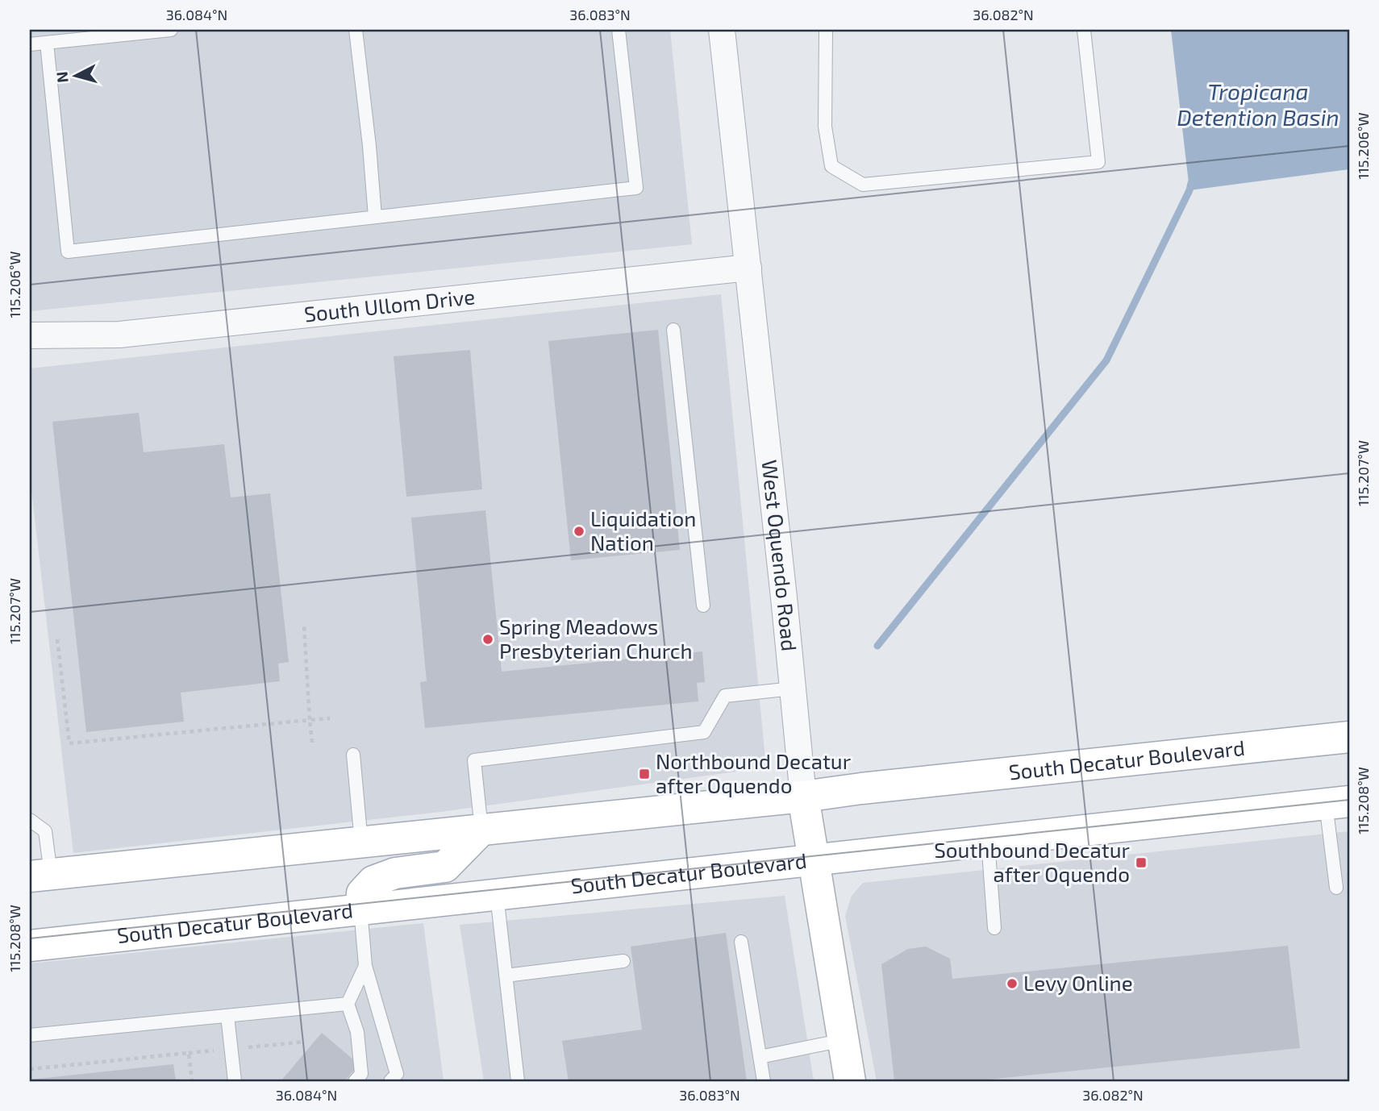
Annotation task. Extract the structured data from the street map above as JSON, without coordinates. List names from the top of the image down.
{
  "streets": {
    "main road": ["West Oquendo Road", "South Decatur Boulevard"],
    "street": ["South Ullom Drive"]
  },
  "crossings": [
    ["South Ullom Drive", "West Oquendo Road"],
    ["West Oquendo Road", "South Decatur Boulevard"]
  ],
  "water": ["Tropicana Detention Basin"],
  "places": {
    "other": ["Liquidation Nation", "Spring Meadows Presbyterian Church", "Levy Online"],
    "transit": ["Northbound Decatur after Oquendo", "Southbound Decatur after Oquendo"]
  },
  "north": "left",
  "coordinates": [
    "36.084°N",
    "36.083°N",
    "36.082°N",
    "115.206°W",
    "115.207°W",
    "115.208°W"
  ]
}
